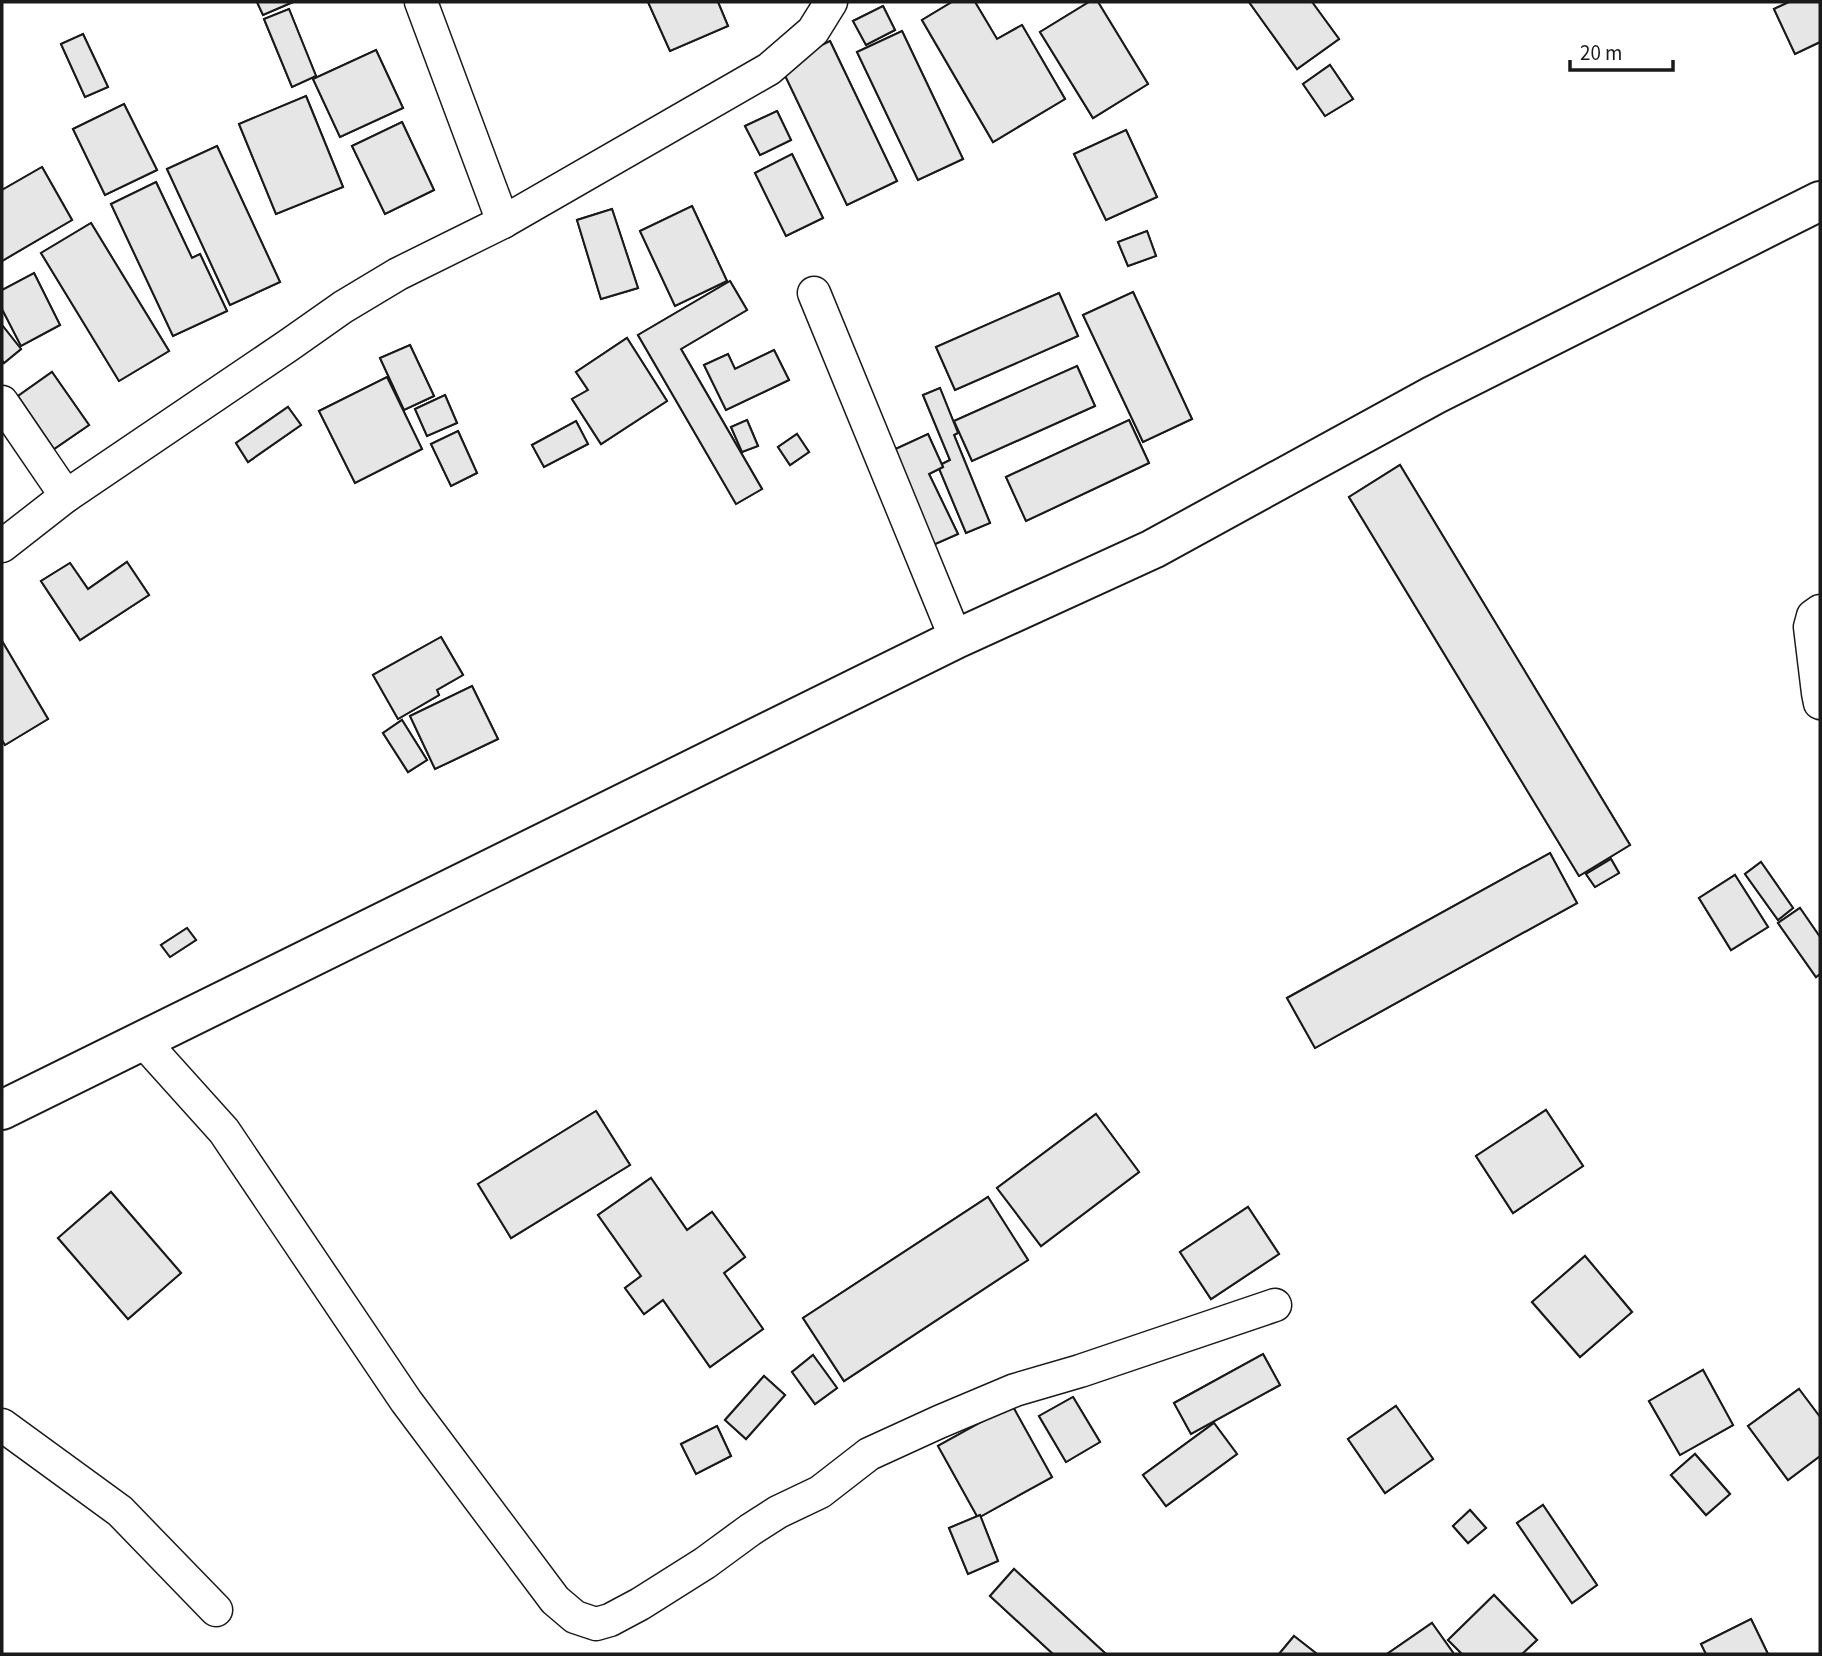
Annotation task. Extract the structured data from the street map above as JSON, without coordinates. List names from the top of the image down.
{
  "scale_bar": "20 m"
}
